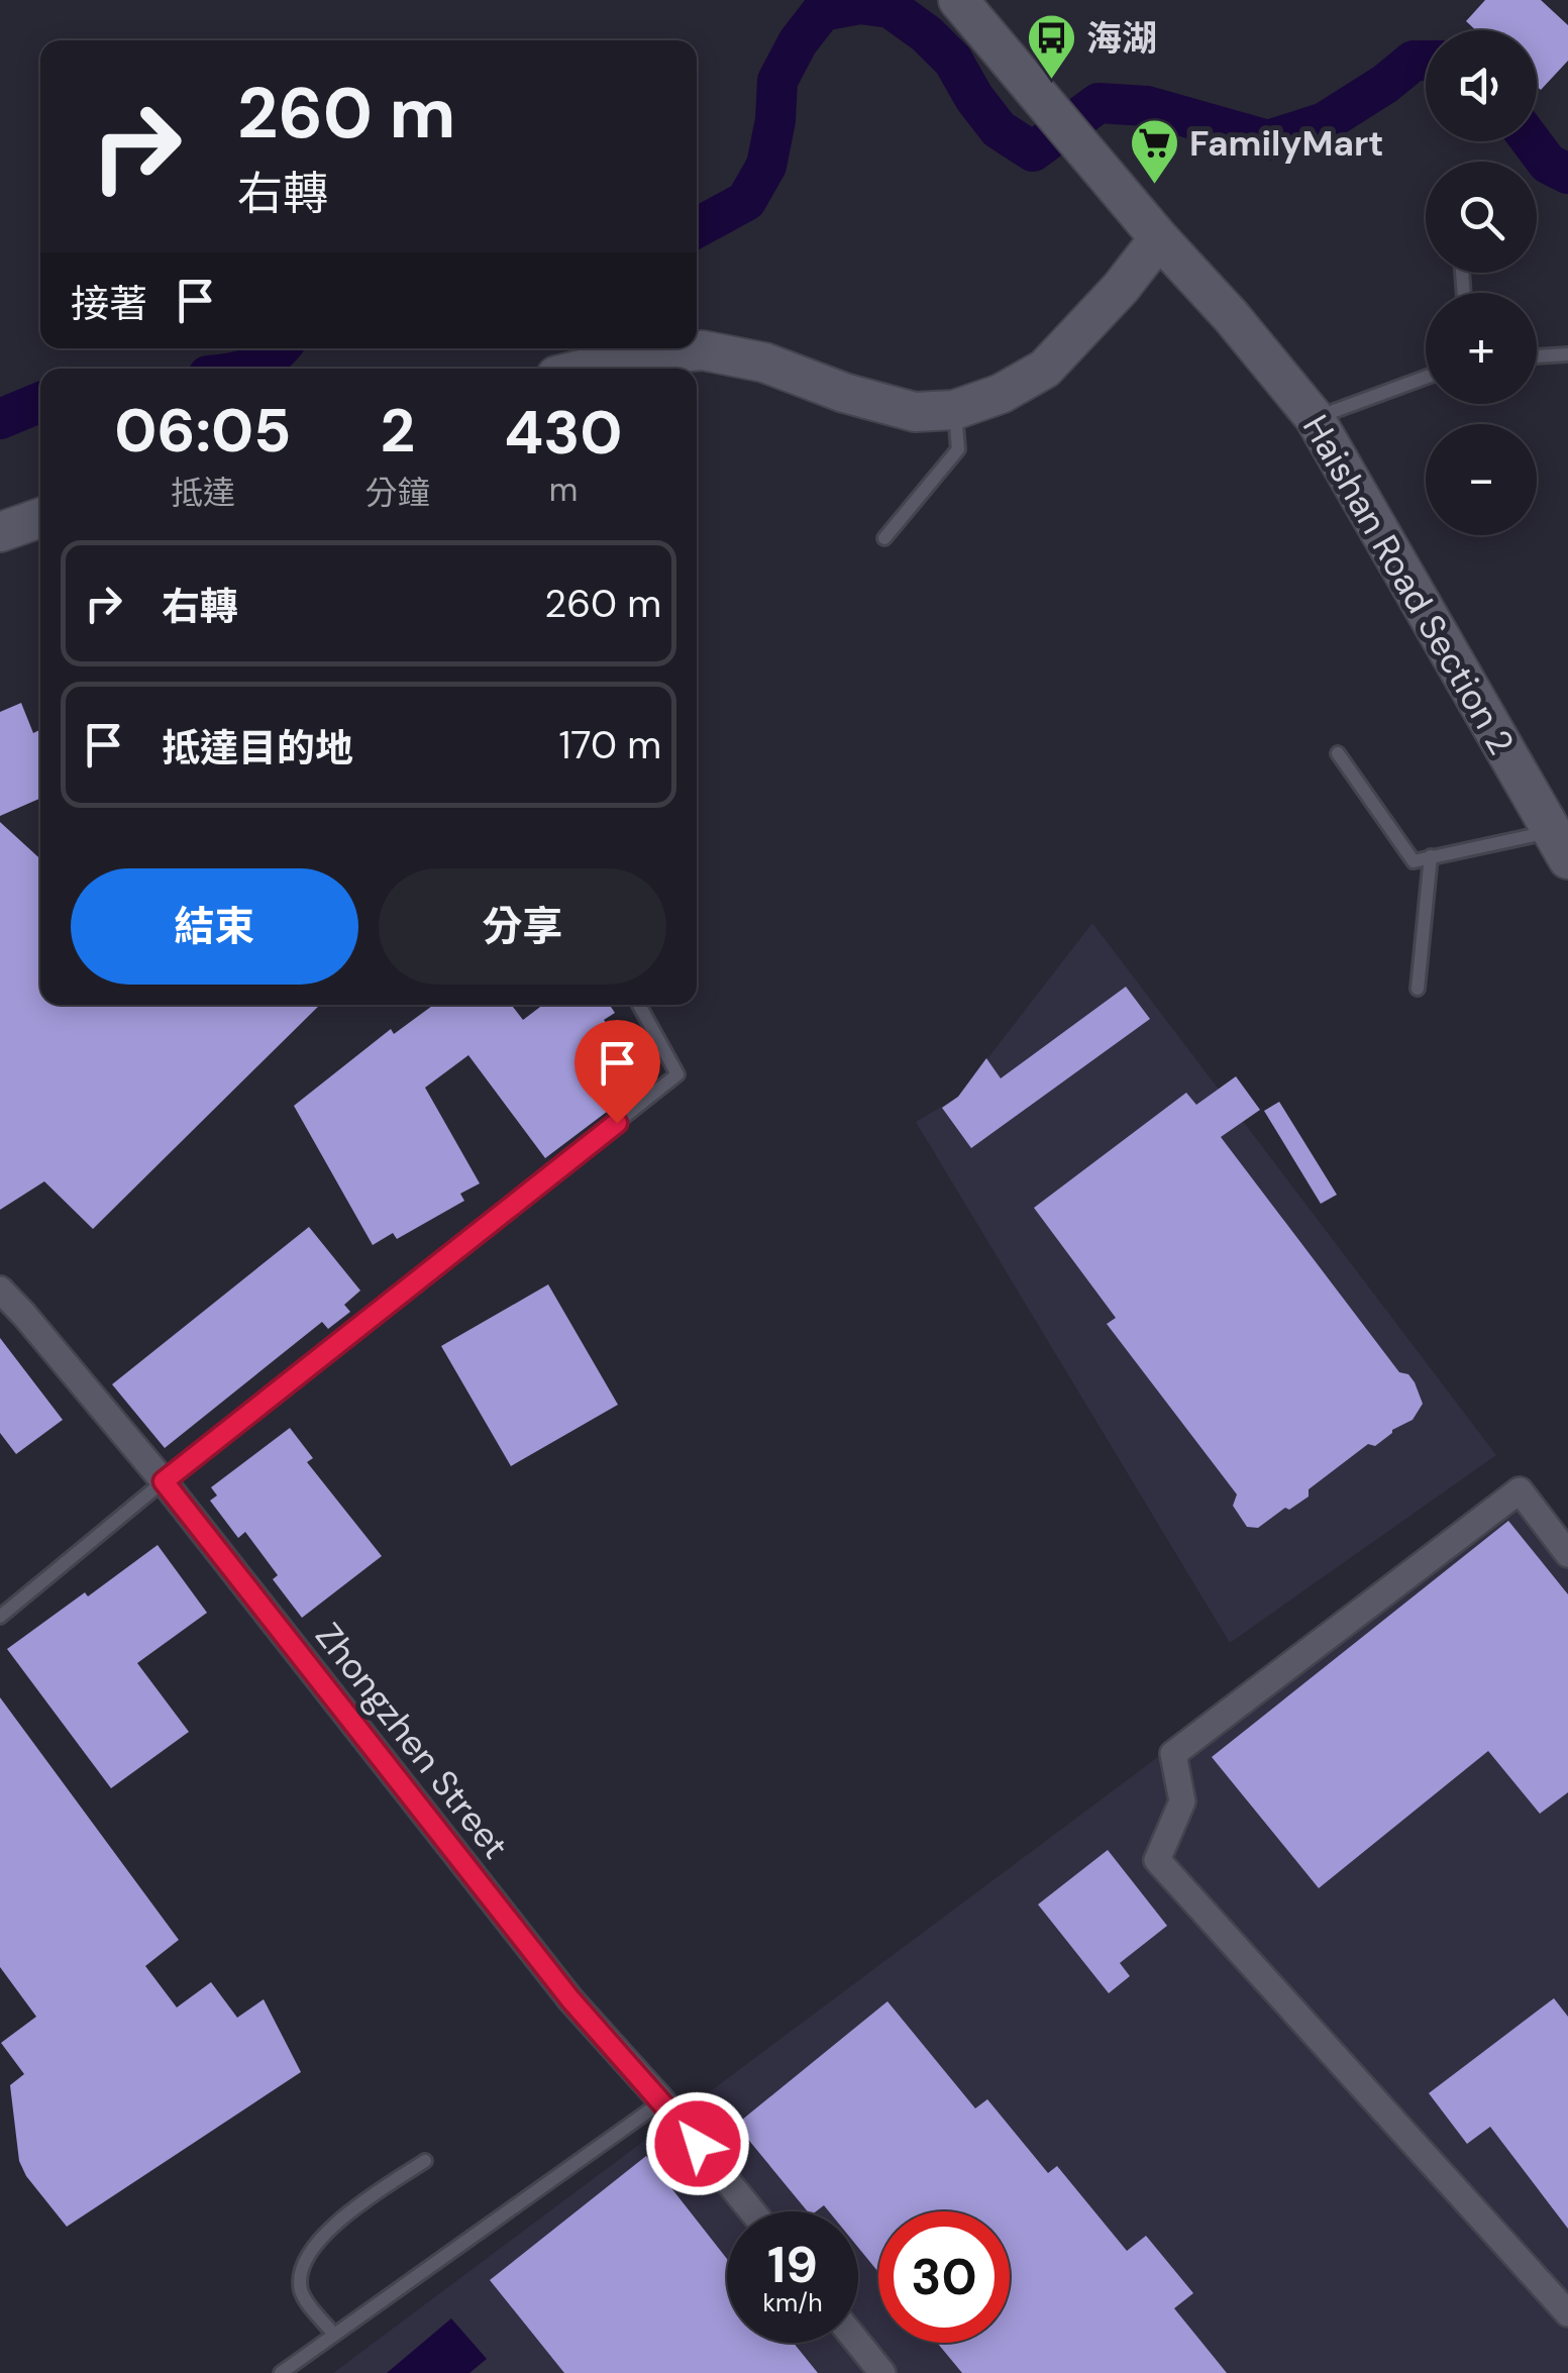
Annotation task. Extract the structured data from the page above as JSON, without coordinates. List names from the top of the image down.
{
  "streets": {
    "main road": ["Haishan Road Section 2"],
    "street": ["Zhongzhen Street"]
  },
  "places": {
    "bus stop": ["海湖"],
    "supermarket": ["FamilyMart"]
  },
  "page": {
    "map_buttons": ["+", "−"],
    "turn": ["260 m", "右轉"],
    "then": "接著",
    "eta": [
      "06:05",
      "抵達",
      "2",
      "分鐘",
      "430",
      "m"
    ],
    "list": [
      {
        "name": "右轉",
        "value": "260 m"
      },
      {
        "name": "抵達目的地",
        "value": "170 m"
      }
    ],
    "buttons": ["結束", "分享"],
    "speed": "19 km/h",
    "limit": "30"
  }
}
